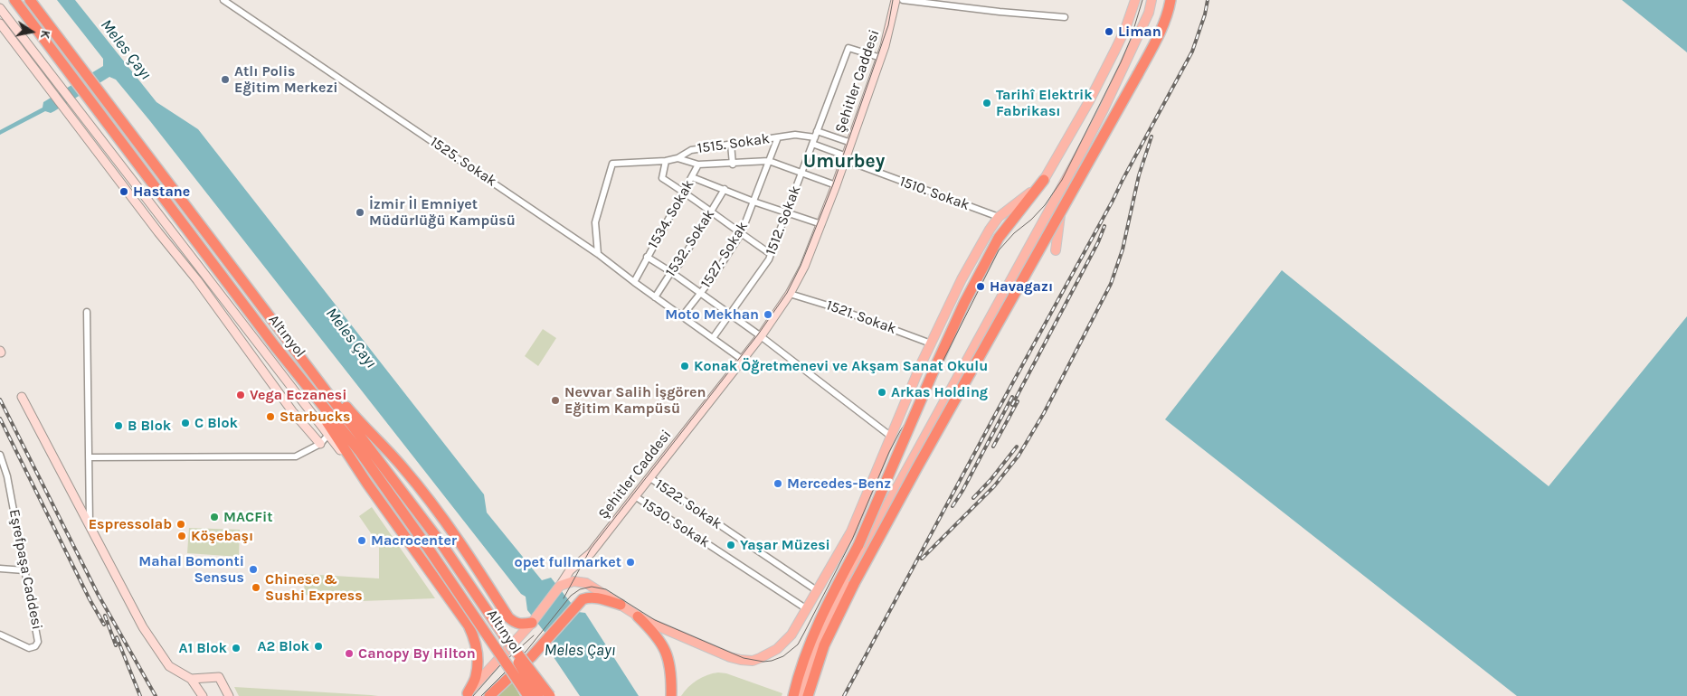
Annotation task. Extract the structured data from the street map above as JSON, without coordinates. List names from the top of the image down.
{
  "streets": {
    "highway": ["Altınyol"],
    "main road": ["Şehitler Caddesi"],
    "street": [
      "1515. Sokak",
      "1525. Sokak",
      "1510. Sokak",
      "1534. Sokak",
      "1512. Sokak",
      "1532. Sokak",
      "1527. Sokak",
      "1521. Sokak",
      "1522. Sokak",
      "1530. Sokak",
      "Eşrefpaşa Caddesi"
    ]
  },
  "crossings": [
    ["Şehitler Caddesi", "1515. Sokak"],
    ["Şehitler Caddesi", "1525. Sokak"],
    ["Şehitler Caddesi", "1510. Sokak"],
    ["Şehitler Caddesi", "1512. Sokak"],
    ["Şehitler Caddesi", "1521. Sokak"],
    ["Şehitler Caddesi", "1522. Sokak"],
    ["Şehitler Caddesi", "1530. Sokak"],
    ["1515. Sokak", "1525. Sokak"],
    ["1515. Sokak", "1534. Sokak"],
    ["1515. Sokak", "1512. Sokak"],
    ["1515. Sokak", "1527. Sokak"],
    ["1525. Sokak", "1534. Sokak"],
    ["1525. Sokak", "1512. Sokak"],
    ["1525. Sokak", "1532. Sokak"],
    ["1525. Sokak", "1527. Sokak"],
    ["1510. Sokak", "1512. Sokak"]
  ],
  "districts": ["Umurbey"],
  "water": ["Meles Çayı"],
  "places": [
    "Liman",
    "Atlı Polis Eğitim Merkezi",
    "Tarihî Elektrik Fabrikası",
    "Hastane",
    "İzmir İl Emniyet Müdürlüğü Kampüsü",
    "Havagazı",
    "Moto Mekhan",
    "Konak Öğretmenevi ve Akşam Sanat Okulu",
    "Arkas Holding",
    "Vega Eczanesi",
    "Nevvar Salih İşgören Eğitim Kampüsü",
    "Starbucks",
    "C Blok",
    "B Blok",
    "Mercedes-Benz",
    "MACFit",
    "Espressolab",
    "Köşebaşı",
    "Macrocenter",
    "Yaşar Müzesi",
    "opet fullmarket",
    "Mahal Bomonti Sensus",
    "Chinese & Sushi Express",
    "A2 Blok",
    "A1 Blok",
    "Canopy By Hilton"
  ],
  "north": "right"
}
